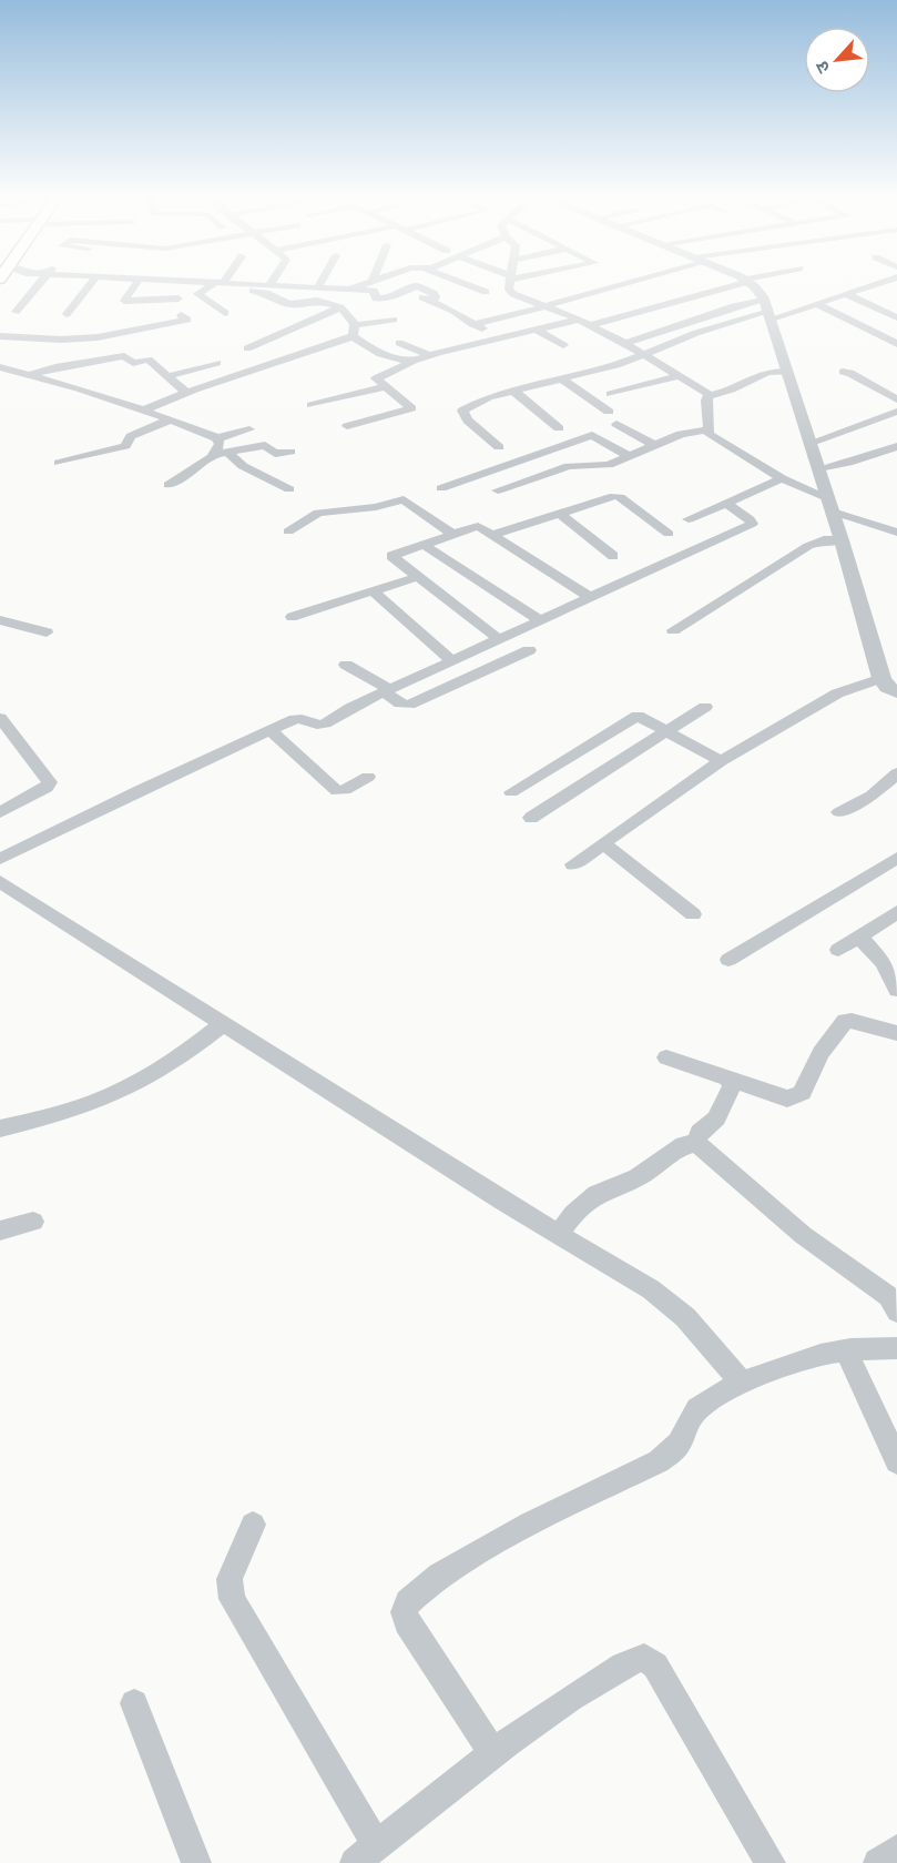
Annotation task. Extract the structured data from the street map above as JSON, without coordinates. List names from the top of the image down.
{
  "north": "bottom left"
}
